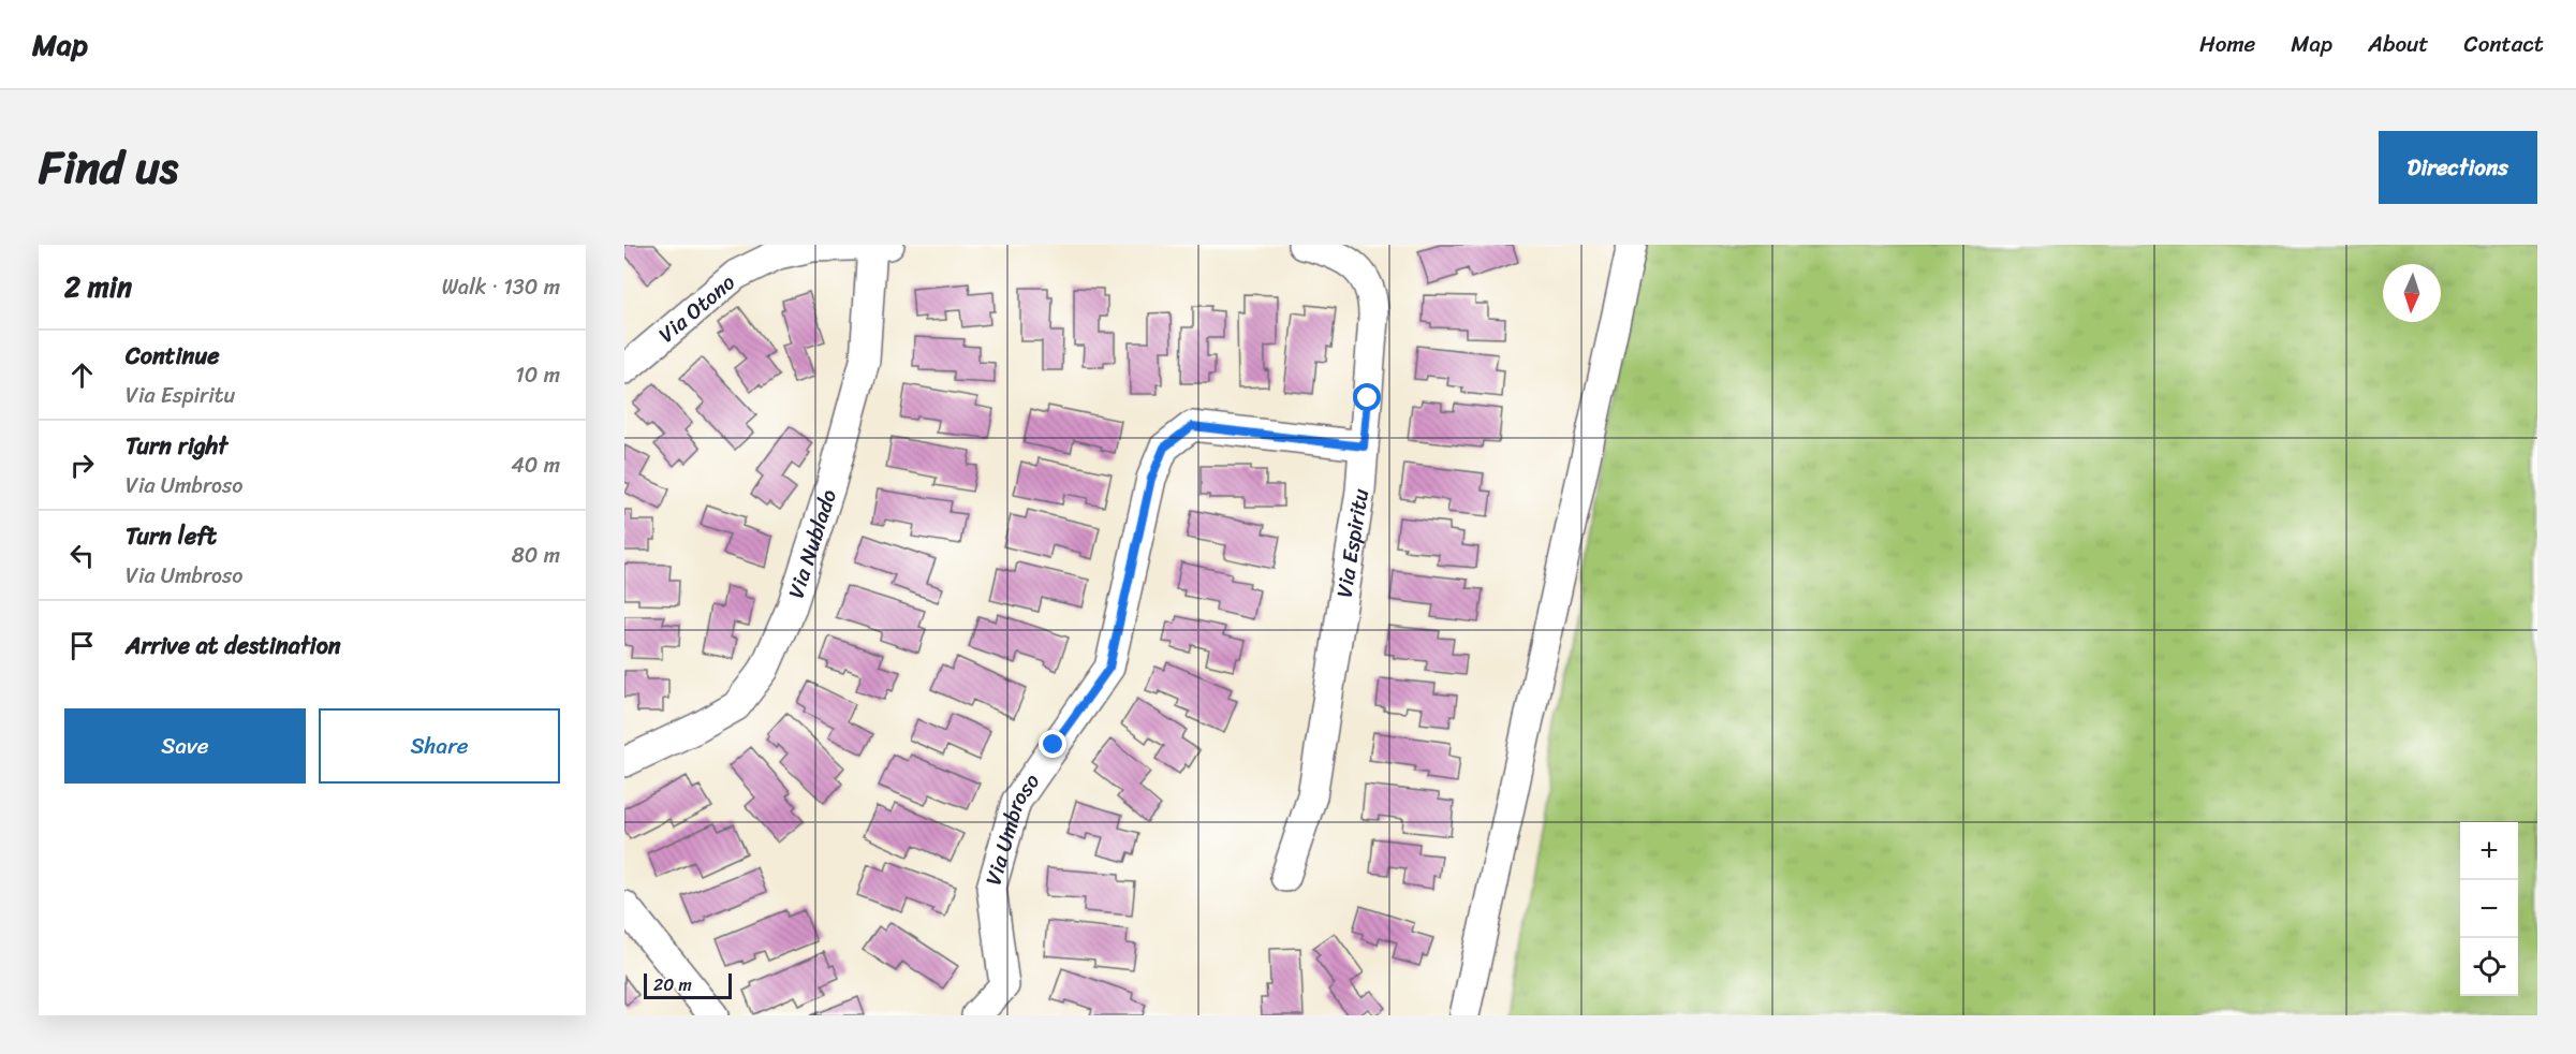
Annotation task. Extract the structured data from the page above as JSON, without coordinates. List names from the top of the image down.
{
  "streets": {
    "street": [
      "Via Otono",
      "Via Nublado",
      "Via Espiritu",
      "Via Umbroso"
    ]
  },
  "crossings": [
    ["Via Otono", "Via Nublado"],
    ["Via Espiritu", "Via Umbroso"]
  ],
  "scale_bar": "20 m",
  "north": "bottom",
  "page": {
    "header": "Map",
    "nav": [
      "Home",
      "Map",
      "About",
      "Contact"
    ],
    "title": "Find us",
    "buttons": [
      "Directions",
      ["Save", "Share"]
    ],
    "heading": ["2 min", "Walk · 130 m"],
    "list": [
      ["Continue", "Via Espiritu", "10 m"],
      ["Turn right", "Via Umbroso", "40 m"],
      ["Turn left", "Via Umbroso", "80 m"],
      "Arrive at destination"
    ],
    "map_buttons": ["+", "−"],
    "scale": "20 m"
  }
}
